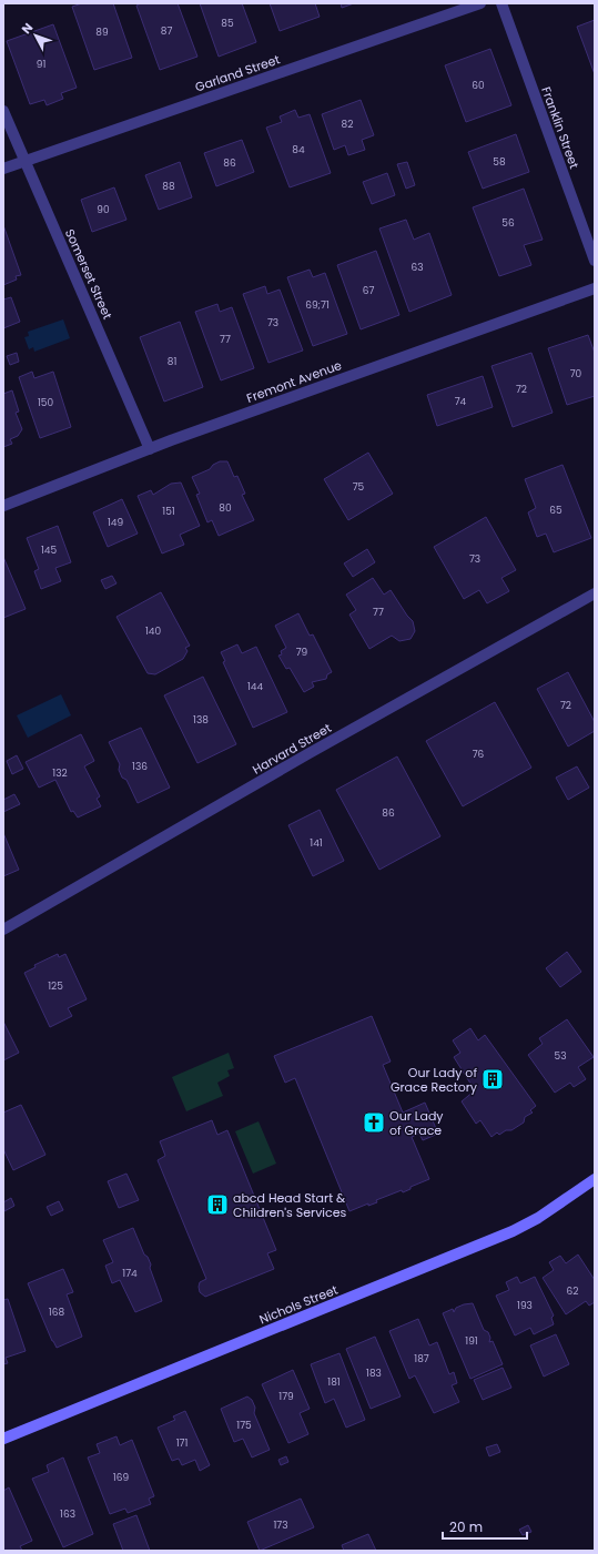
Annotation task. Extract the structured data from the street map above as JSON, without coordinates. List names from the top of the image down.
{
  "streets": {
    "street": [
      "Garland Street",
      "Franklin Street",
      "Somerset Street",
      "Fremont Avenue",
      "Harvard Street",
      "Nichols Street"
    ]
  },
  "crossings": [
    ["Garland Street", "Somerset Street"],
    ["Somerset Street", "Fremont Avenue"]
  ],
  "places": {
    "building": ["Our Lady of Grace Rectory", "abcd Head Start & Children's Services"],
    "church": ["Our Lady of Grace"]
  },
  "house_numbers": [
    "85",
    "87",
    "89",
    "91",
    "60",
    "82",
    "84",
    "58",
    "86",
    "88",
    "90",
    "56",
    "63",
    "67",
    "69;71",
    "73",
    "77",
    "81",
    "70",
    "72",
    "74",
    "150",
    "75",
    "80",
    "65",
    "151",
    "149",
    "145",
    "73",
    "77",
    "140",
    "79",
    "144",
    "72",
    "138",
    "76",
    "136",
    "132",
    "86",
    "141",
    "125",
    "53",
    "174",
    "62",
    "193",
    "168",
    "191",
    "187",
    "183",
    "181",
    "179",
    "175",
    "171",
    "169",
    "163",
    "173"
  ],
  "scale_bar": "20 m",
  "north": "top left"
}
